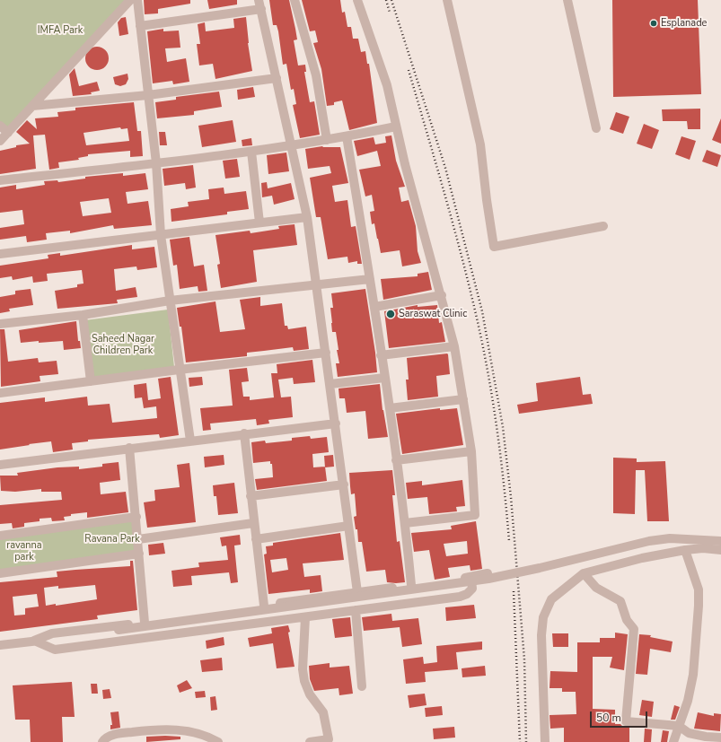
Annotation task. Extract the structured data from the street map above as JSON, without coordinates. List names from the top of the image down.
{
  "parks": [
    "IMFA Park",
    "Saheed Nagar Children Park",
    "Ravana Park",
    "ravanna park"
  ],
  "places": ["Esplanade", "Saraswat Clinic"],
  "scale_bar": "50 m"
}
